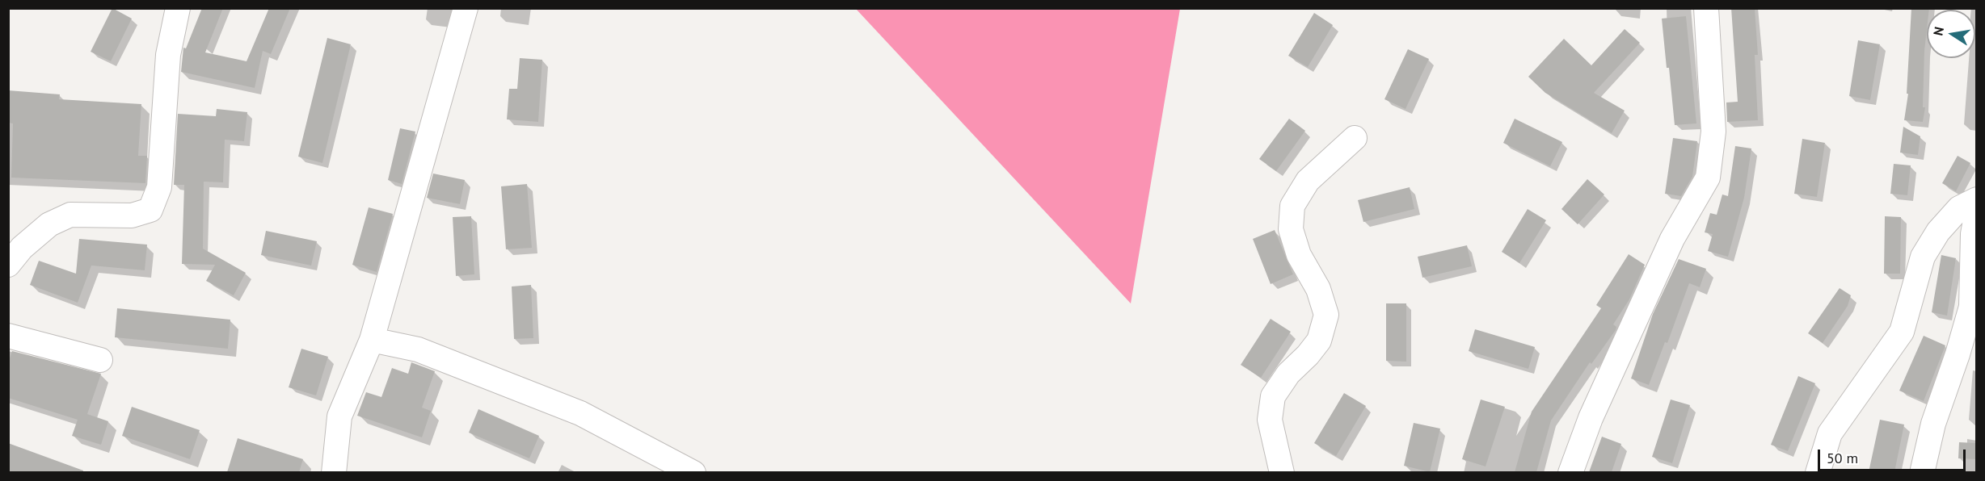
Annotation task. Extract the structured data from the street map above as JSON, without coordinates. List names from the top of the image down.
{
  "scale_bar": "50 m",
  "north": "left"
}
